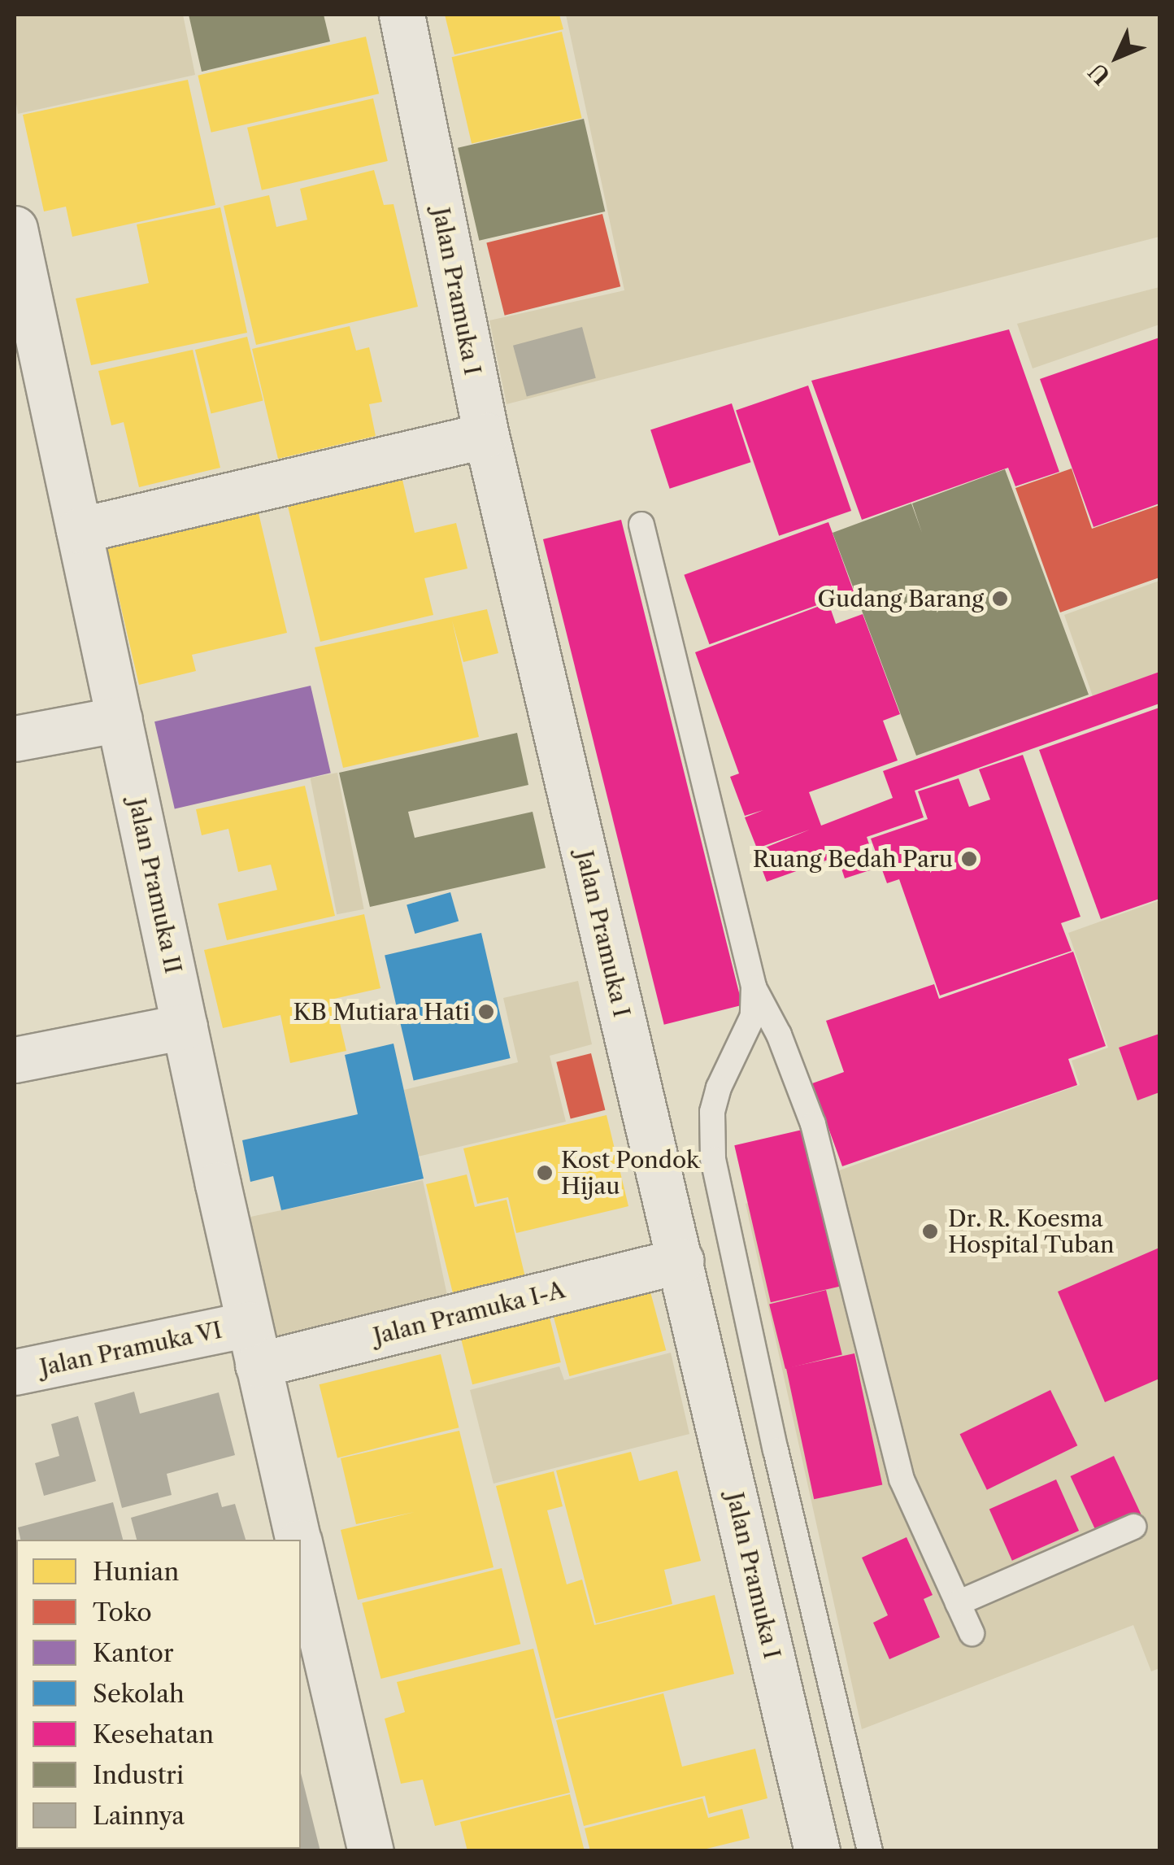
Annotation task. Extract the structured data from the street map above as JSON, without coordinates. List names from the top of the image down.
{
  "streets": {
    "street": [
      "Jalan Pramuka I",
      "Jalan Pramuka II",
      "Jalan Pramuka I-A",
      "Jalan Pramuka VI"
    ]
  },
  "crossings": [
    ["Jalan Pramuka I", "Jalan Pramuka I-A"],
    ["Jalan Pramuka II", "Jalan Pramuka I-A"],
    ["Jalan Pramuka II", "Jalan Pramuka VI"],
    ["Jalan Pramuka I-A", "Jalan Pramuka VI"]
  ],
  "places": [
    "Gudang Barang",
    "Ruang Bedah Paru",
    "KB Mutiara Hati",
    "Kost Pondok Hijau",
    "Dr. R. Koesma Hospital Tuban"
  ],
  "legend": [
    "Hunian",
    "Toko",
    "Kantor",
    "Sekolah",
    "Kesehatan",
    "Industri",
    "Lainnya"
  ],
  "north": "bottom left"
}
